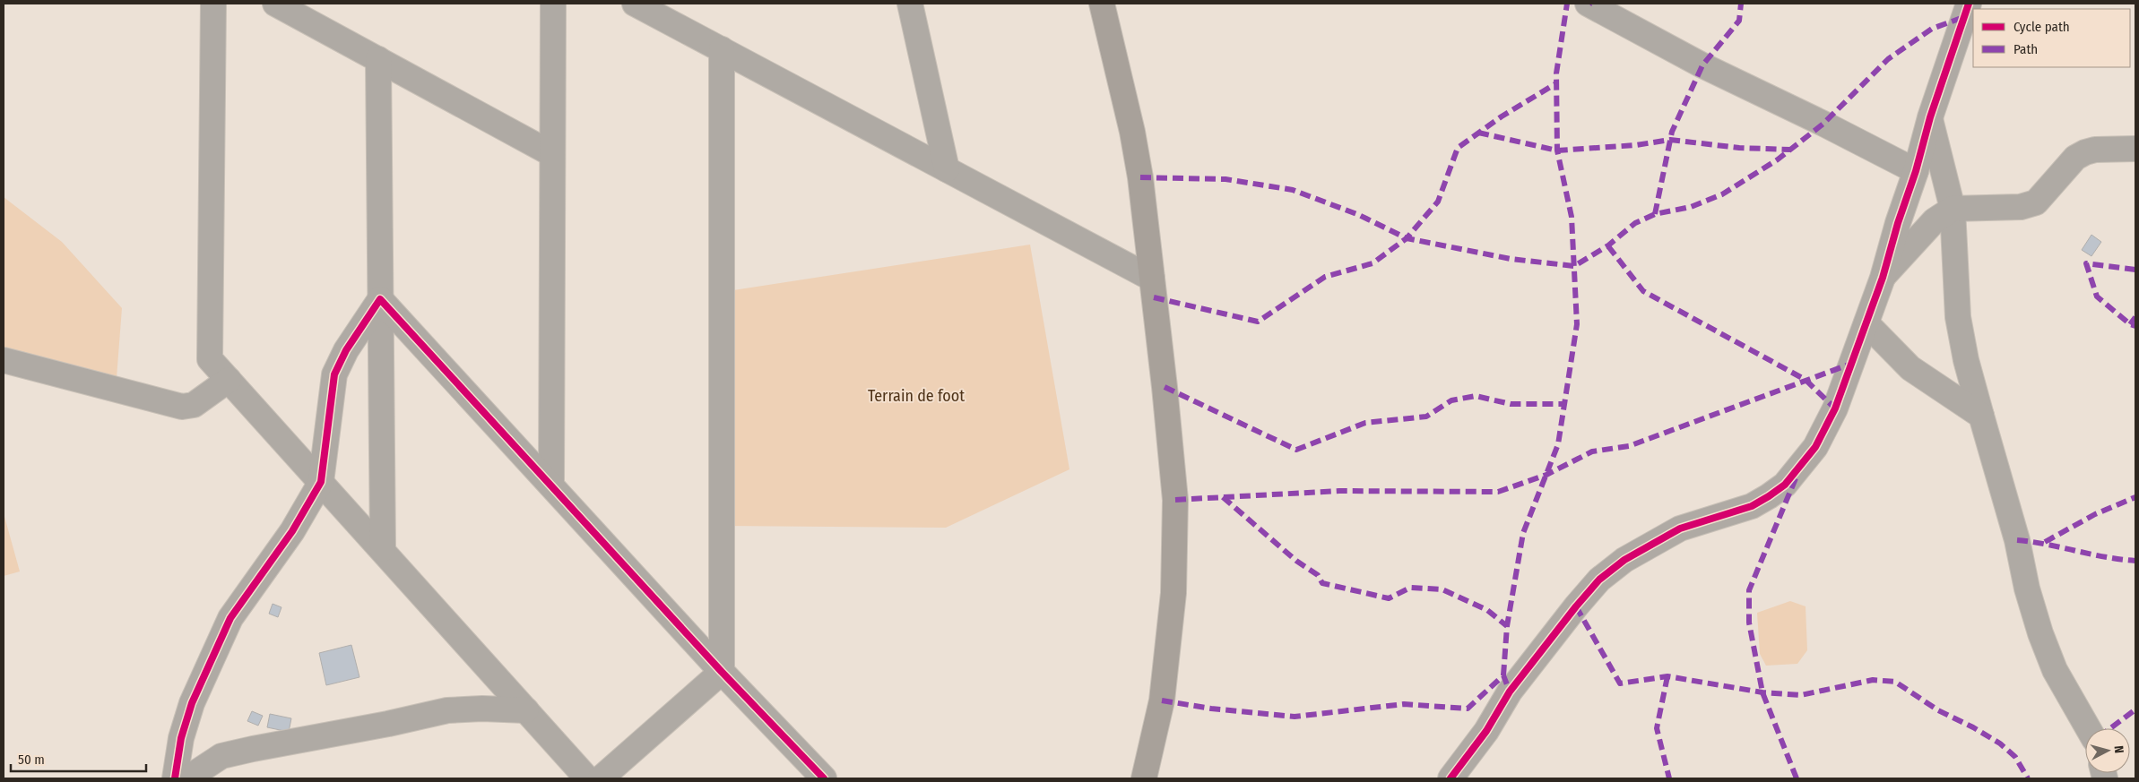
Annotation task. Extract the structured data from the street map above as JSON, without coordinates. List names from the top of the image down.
{
  "parks": ["Terrain de foot"],
  "legend": ["Cycle path", "Path"],
  "scale_bar": "50 m",
  "north": "right"
}
